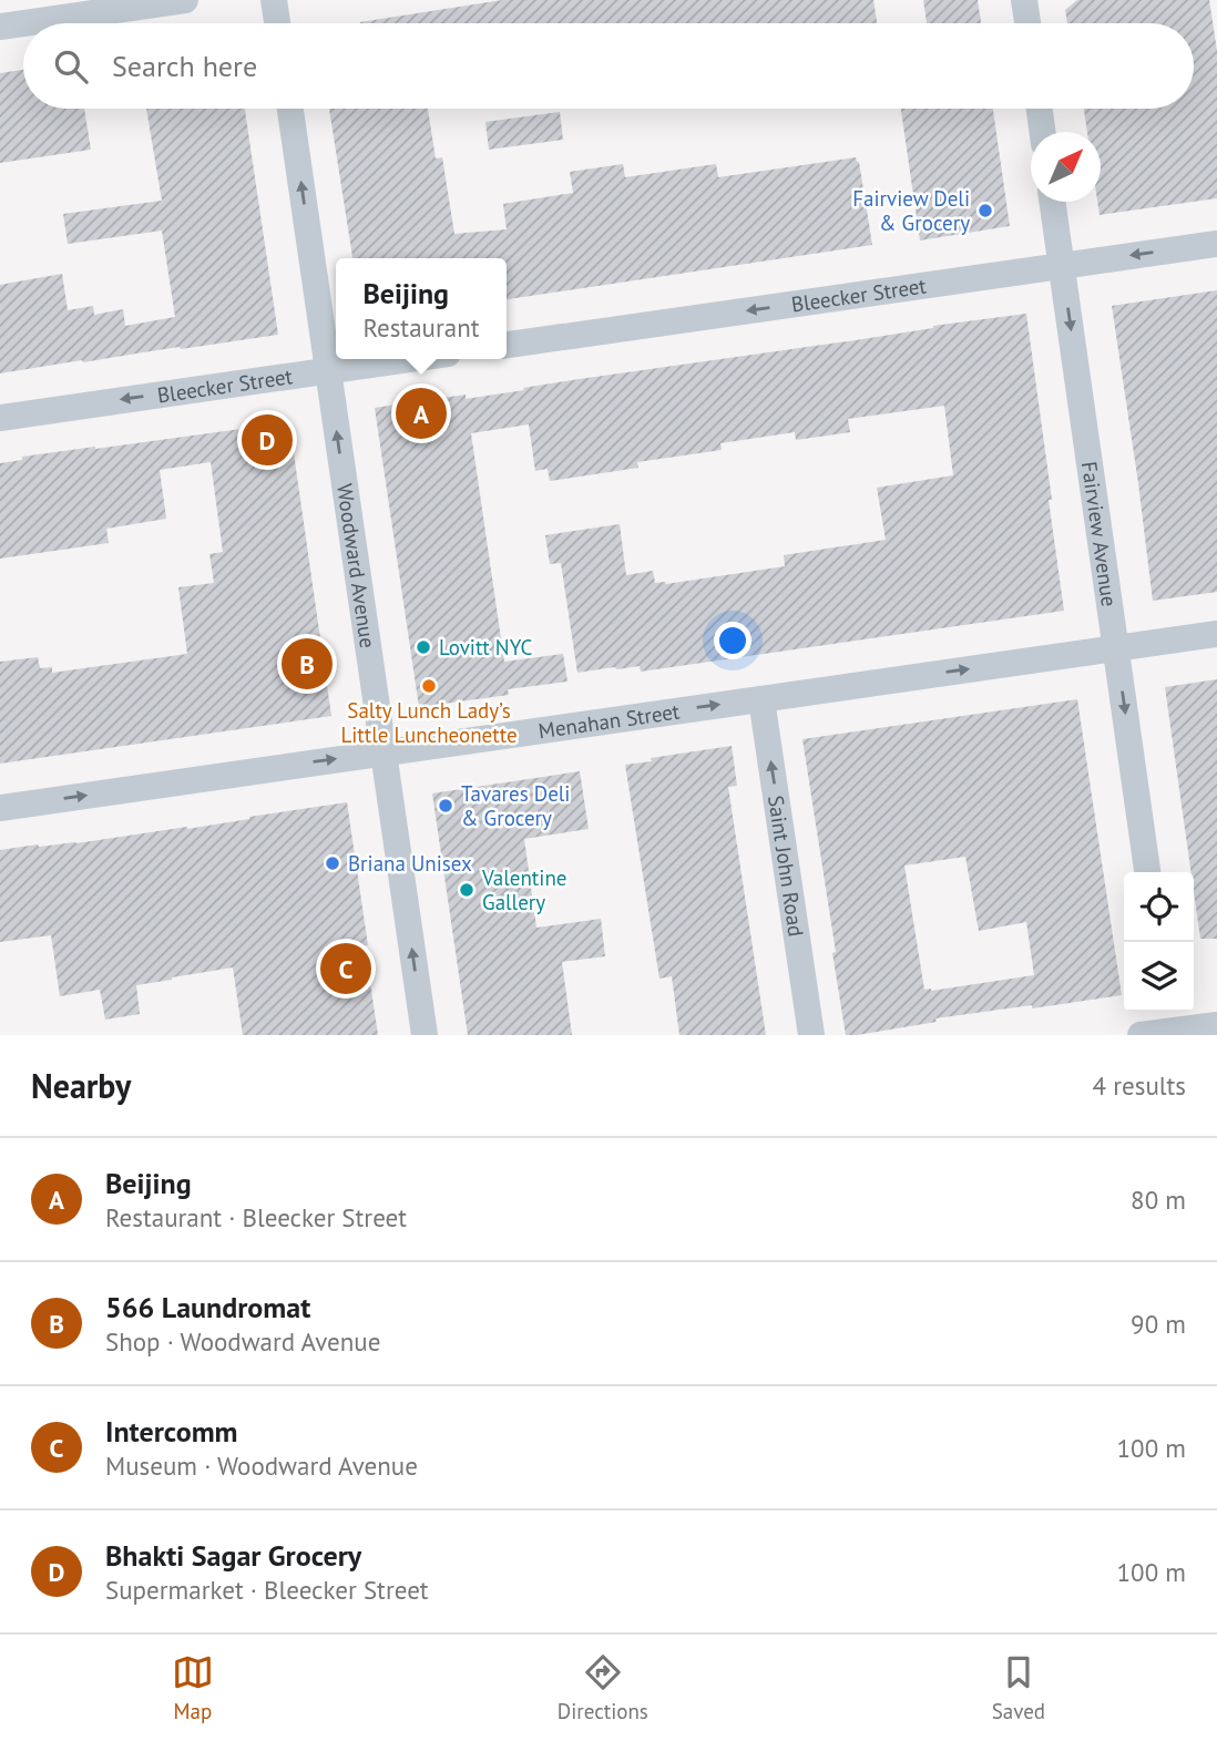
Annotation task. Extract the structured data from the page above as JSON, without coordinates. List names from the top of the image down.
{
  "streets": {
    "street": [
      "Bleecker Street",
      "Fairview Avenue",
      "Woodward Avenue",
      "Menahan Street",
      "Saint John Road"
    ]
  },
  "crossings": [
    ["Bleecker Street", "Fairview Avenue"],
    ["Bleecker Street", "Woodward Avenue"],
    ["Fairview Avenue", "Menahan Street"],
    ["Woodward Avenue", "Menahan Street"],
    ["Menahan Street", "Saint John Road"]
  ],
  "one_way": [
    "Bleecker Street",
    "Fairview Avenue",
    "Woodward Avenue",
    "Menahan Street",
    "Saint John Road"
  ],
  "places": [
    "Fairview Deli & Grocery",
    "Lovitt NYC",
    "Salty Lunch Lady’s Little Luncheonette",
    "Tavares Deli & Grocery",
    "Briana Unisex",
    "Valentine Gallery"
  ],
  "north": "top right",
  "page": {
    "search": "Search here",
    "popup": ["Beijing", "Restaurant"],
    "pins": [
      "A",
      "D",
      "B",
      "C"
    ],
    "heading": ["Nearby", "4 results"],
    "list": [
      {
        "mark": "A",
        "name": "Beijing",
        "note": "Restaurant · Bleecker Street",
        "value": "80 m"
      },
      {
        "mark": "B",
        "name": "566 Laundromat",
        "note": "Shop · Woodward Avenue",
        "value": "90 m"
      },
      {
        "mark": "C",
        "name": "Intercomm",
        "note": "Museum · Woodward Avenue",
        "value": "100 m"
      },
      {
        "mark": "D",
        "name": "Bhakti Sagar Grocery",
        "note": "Supermarket · Bleecker Street",
        "value": "100 m"
      }
    ],
    "nav": ["Map", "Directions", "Saved"]
  }
}
